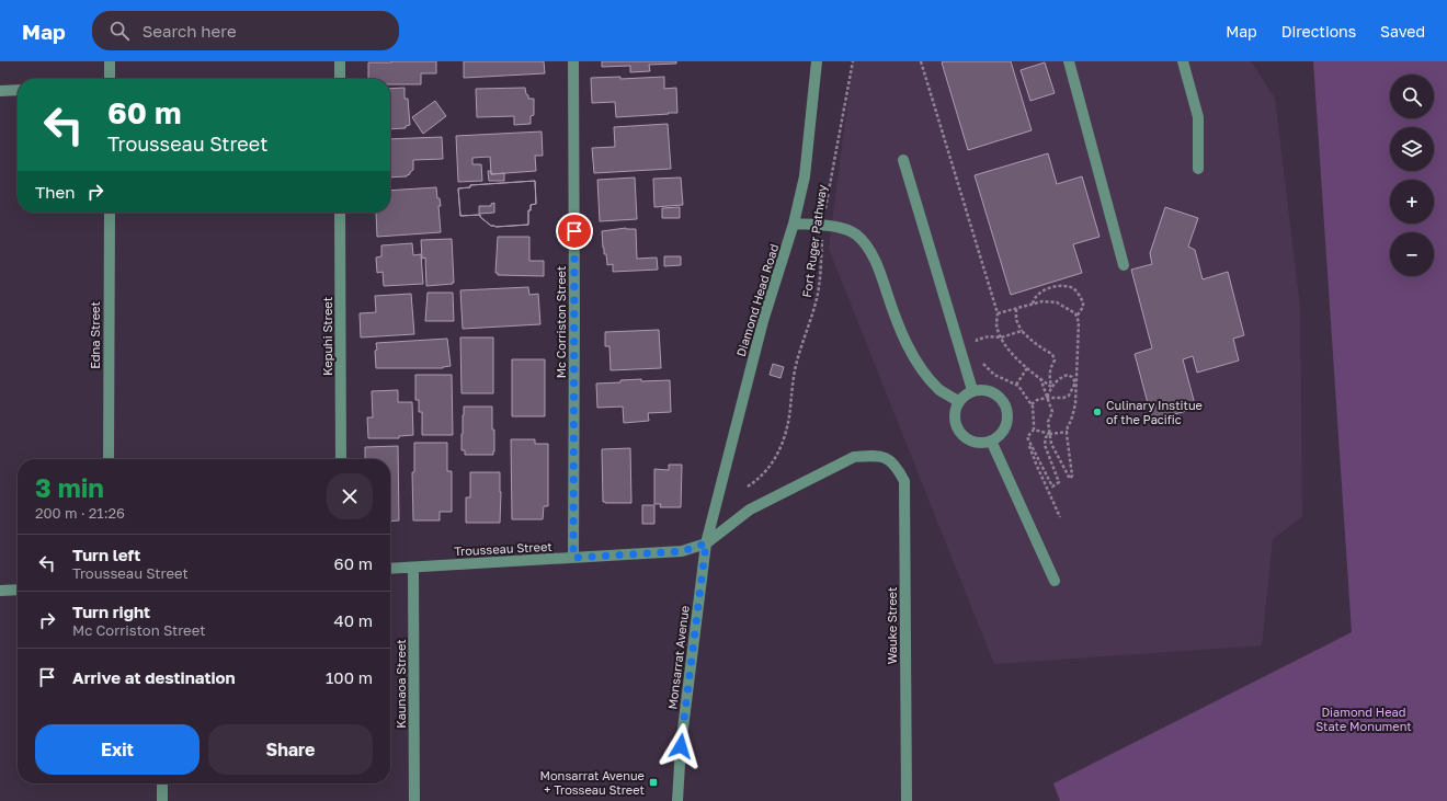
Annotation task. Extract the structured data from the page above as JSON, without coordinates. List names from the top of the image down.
{
  "streets": {
    "street": [
      "Diamond Head Road",
      "Mc Corriston Street",
      "Edna Street",
      "Kepuhi Street",
      "Trousseau Street",
      "Wauke Street",
      "Monsarrat Avenue",
      "Kaunaoa Street"
    ],
    "path": ["Fort Ruger Pathway"]
  },
  "crossings": [
    ["Diamond Head Road", "Trousseau Street"],
    ["Diamond Head Road", "Monsarrat Avenue"],
    ["Mc Corriston Street", "Trousseau Street"],
    ["Trousseau Street", "Wauke Street"],
    ["Trousseau Street", "Monsarrat Avenue"],
    ["Trousseau Street", "Kaunaoa Street"]
  ],
  "parks": ["Diamond Head State Monument"],
  "places": {
    "other": ["Culinary Institue of the Pacific"],
    "transit": ["Monsarrat Avenue + Trosseau Street"]
  },
  "page": {
    "header": "Map",
    "search": "Search here",
    "nav": ["Map", "Directions", "Saved"],
    "map_buttons": ["+", "−"],
    "turn": ["60 m", "Trousseau Street"],
    "then": "Then",
    "heading": ["3 min", "200 m · 21:26"],
    "list": [
      {
        "name": "Turn left",
        "note": "Trousseau Street",
        "value": "60 m"
      },
      {
        "name": "Turn right",
        "note": "Mc Corriston Street",
        "value": "40 m"
      },
      {
        "name": "Arrive at destination",
        "value": "100 m"
      }
    ],
    "buttons": ["Exit", "Share"]
  }
}
